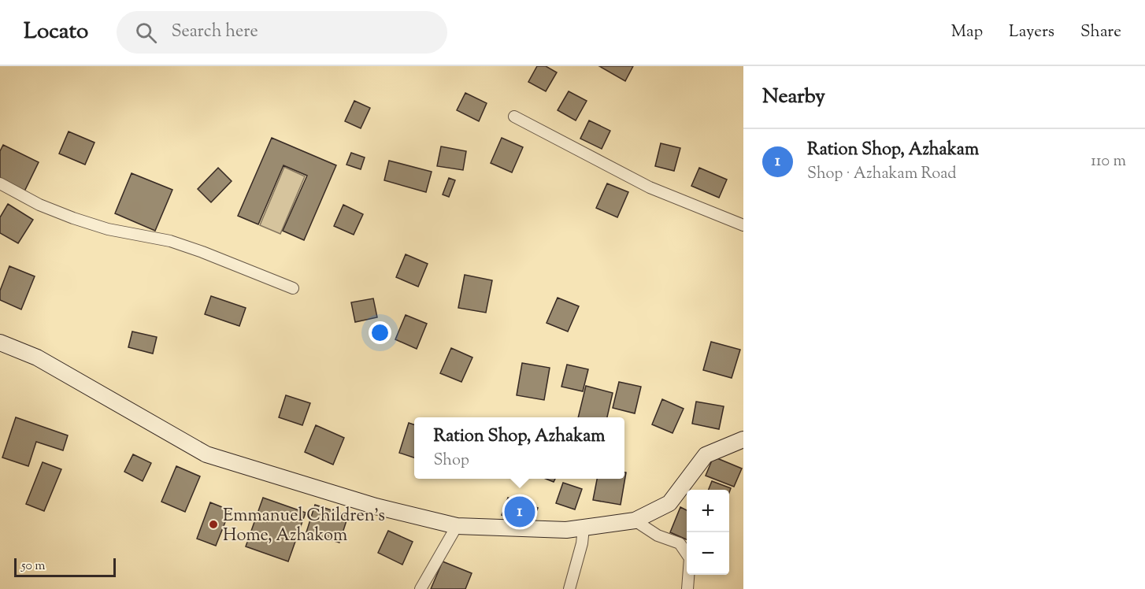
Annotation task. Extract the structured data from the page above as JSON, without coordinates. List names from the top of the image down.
{
  "places": ["Emmanuel Children's Home, Azhakom"],
  "scale_bar": "50 m",
  "page": {
    "header": "Locato",
    "search": "Search here",
    "nav": ["Map", "Layers", "Share"],
    "heading": "Nearby",
    "list": [
      {
        "mark": "1",
        "name": "Ration Shop, Azhakam",
        "note": "Shop · Azhakam Road",
        "value": "110 m"
      }
    ],
    "popup": ["Ration Shop, Azhakam", "Shop"],
    "map_buttons": ["+", "−"],
    "pins": "1",
    "scale": "50 m"
  }
}
